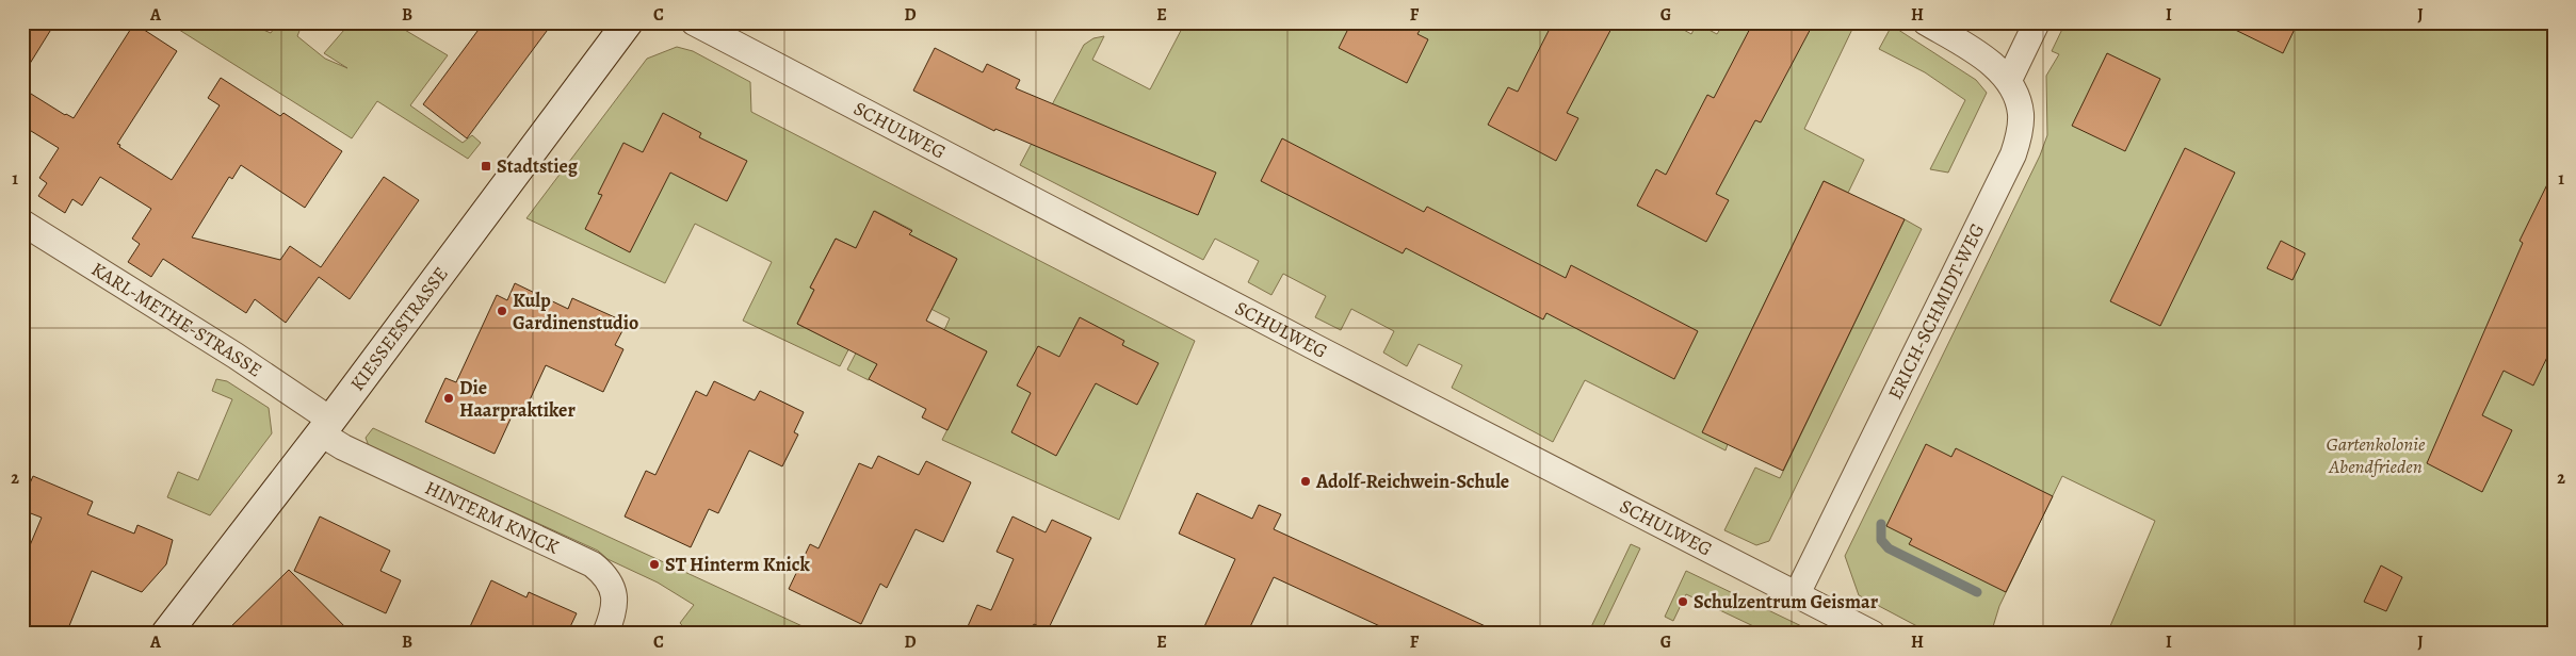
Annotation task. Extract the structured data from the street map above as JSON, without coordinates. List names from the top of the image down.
{
  "streets": {
    "street": [
      "SCHULWEG",
      "ERICH-SCHMIDT-WEG",
      "KARL-METHE-STRASSE",
      "KIESSEESTRASSE",
      "HINTERM KNICK"
    ]
  },
  "crossings": [
    ["SCHULWEG", "ERICH-SCHMIDT-WEG"],
    ["KARL-METHE-STRASSE", "KIESSEESTRASSE"],
    ["KARL-METHE-STRASSE", "HINTERM KNICK"],
    ["KIESSEESTRASSE", "HINTERM KNICK"]
  ],
  "parks": ["Gartenkolonie Abendfrieden"],
  "places": {
    "transit": ["Stadtstieg"],
    "other": [
      "Kulp Gardinenstudio",
      "Die Haarpraktiker",
      "Adolf-Reichwein-Schule",
      "ST Hinterm Knick",
      "Schulzentrum Geismar"
    ]
  },
  "grid": {
    "columns": [
      "A",
      "B",
      "C",
      "D",
      "E",
      "F",
      "G",
      "H",
      "I",
      "J"
    ],
    "rows": ["1", "2"]
  }
}
